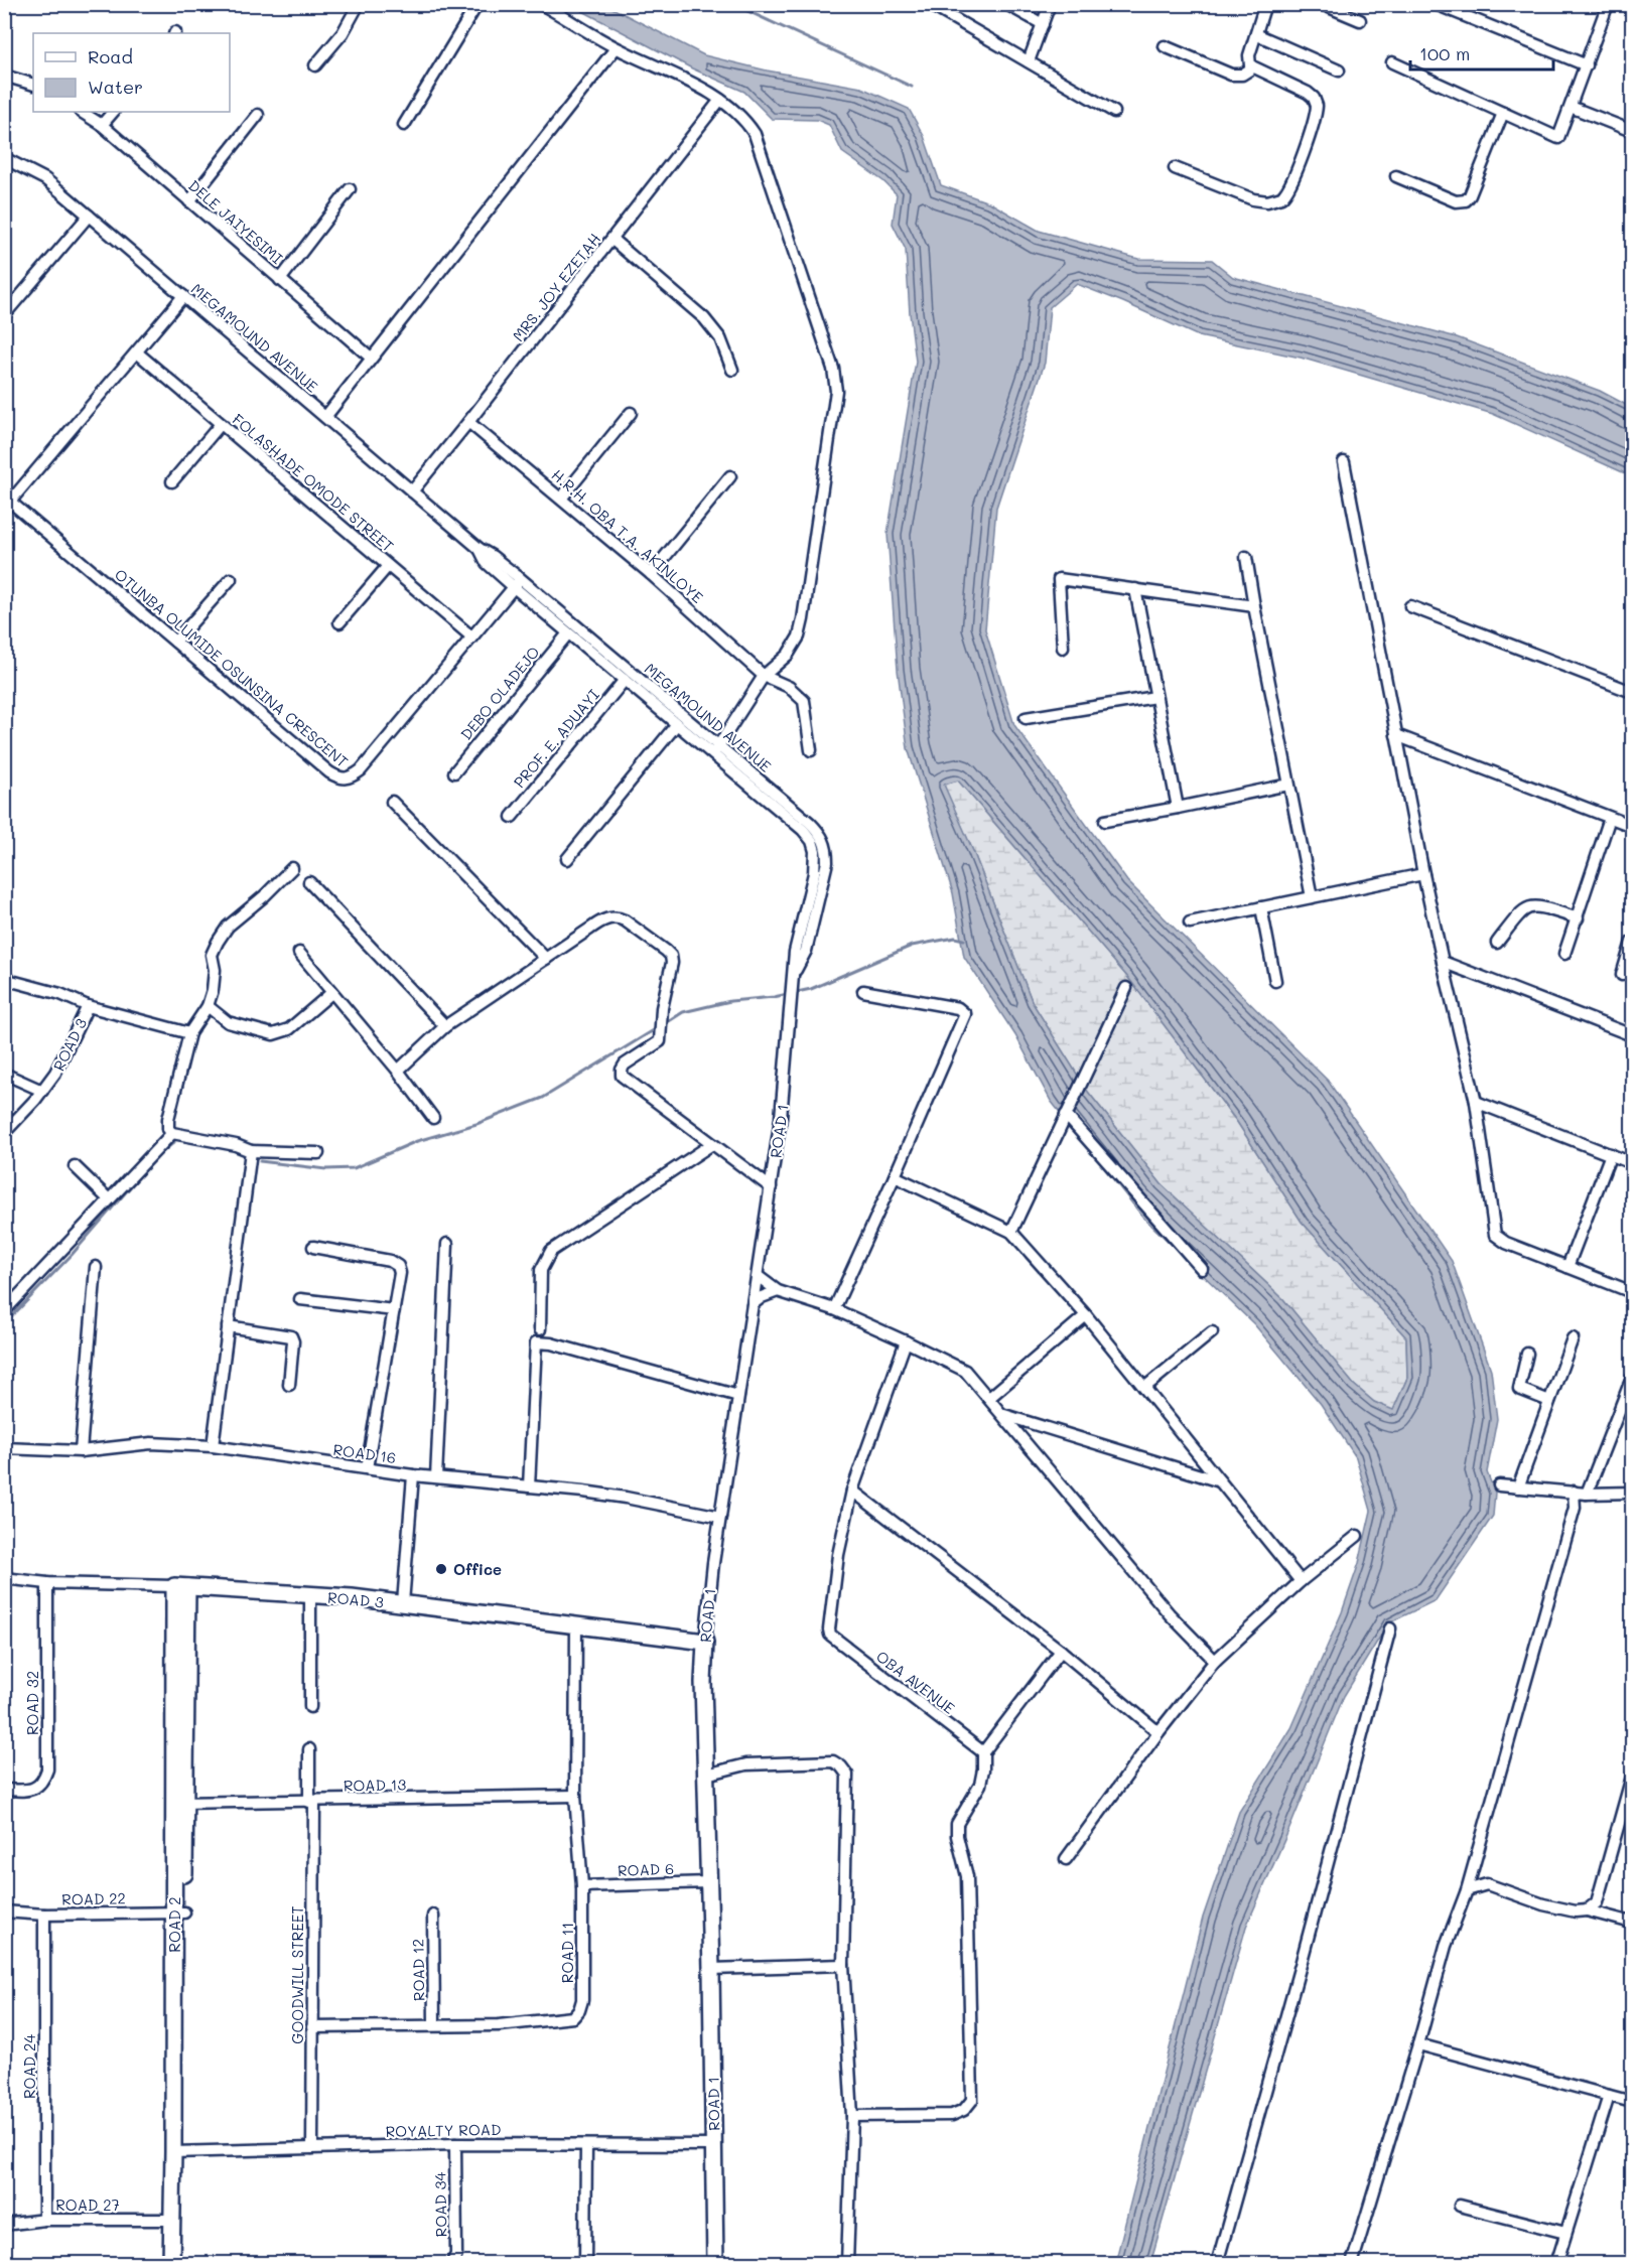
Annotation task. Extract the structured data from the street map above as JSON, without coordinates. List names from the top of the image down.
{
  "streets": {
    "street": [
      "DELE JAIYESIMI",
      "MRS. JOY EZETAH",
      "MEGAMOUND AVENUE",
      "FOLASHADE OMODE STREET",
      "H.R.H. OBA T.A. AKINLOYE",
      "OTUNBA OLUMIDE OSUNSINA CRESCENT",
      "DEBO OLADEJO",
      "PROF. E. ADUAYI",
      "ROAD 3",
      "ROAD 1",
      "ROAD 16",
      "OBA AVENUE",
      "ROAD 32",
      "ROAD 13",
      "ROAD 6",
      "ROAD 22",
      "ROAD 2",
      "ROAD 11",
      "ROAD 12",
      "GOODWILL STREET",
      "ROAD 24",
      "ROYALTY ROAD",
      "ROAD 27",
      "ROAD 34"
    ]
  },
  "crossings": [
    ["MRS. JOY EZETAH", "MEGAMOUND AVENUE"],
    ["MRS. JOY EZETAH", "H.R.H. OBA T.A. AKINLOYE"],
    ["MEGAMOUND AVENUE", "OTUNBA OLUMIDE OSUNSINA CRESCENT"],
    ["MEGAMOUND AVENUE", "DEBO OLADEJO"],
    ["MEGAMOUND AVENUE", "PROF. E. ADUAYI"],
    ["MEGAMOUND AVENUE", "ROAD 1"],
    ["FOLASHADE OMODE STREET", "OTUNBA OLUMIDE OSUNSINA CRESCENT"],
    ["ROAD 3", "ROAD 1"],
    ["ROAD 3", "ROAD 32"],
    ["ROAD 3", "ROAD 2"],
    ["ROAD 3", "ROAD 11"],
    ["ROAD 1", "ROAD 16"],
    ["ROAD 1", "ROAD 6"],
    ["ROAD 1", "ROYALTY ROAD"],
    ["ROAD 13", "ROAD 2"],
    ["ROAD 13", "ROAD 11"],
    ["ROAD 13", "GOODWILL STREET"],
    ["ROAD 6", "ROAD 11"],
    ["ROAD 22", "ROAD 2"],
    ["ROAD 22", "ROAD 24"],
    ["ROAD 2", "ROYALTY ROAD"],
    ["ROAD 2", "ROAD 27"],
    ["ROAD 11", "ROAD 12"],
    ["ROAD 11", "GOODWILL STREET"],
    ["GOODWILL STREET", "ROYALTY ROAD"],
    ["ROAD 24", "ROAD 27"],
    ["ROYALTY ROAD", "ROAD 34"]
  ],
  "places": ["Office"],
  "legend": ["Road", "Water"],
  "scale_bar": "100 m"
}
